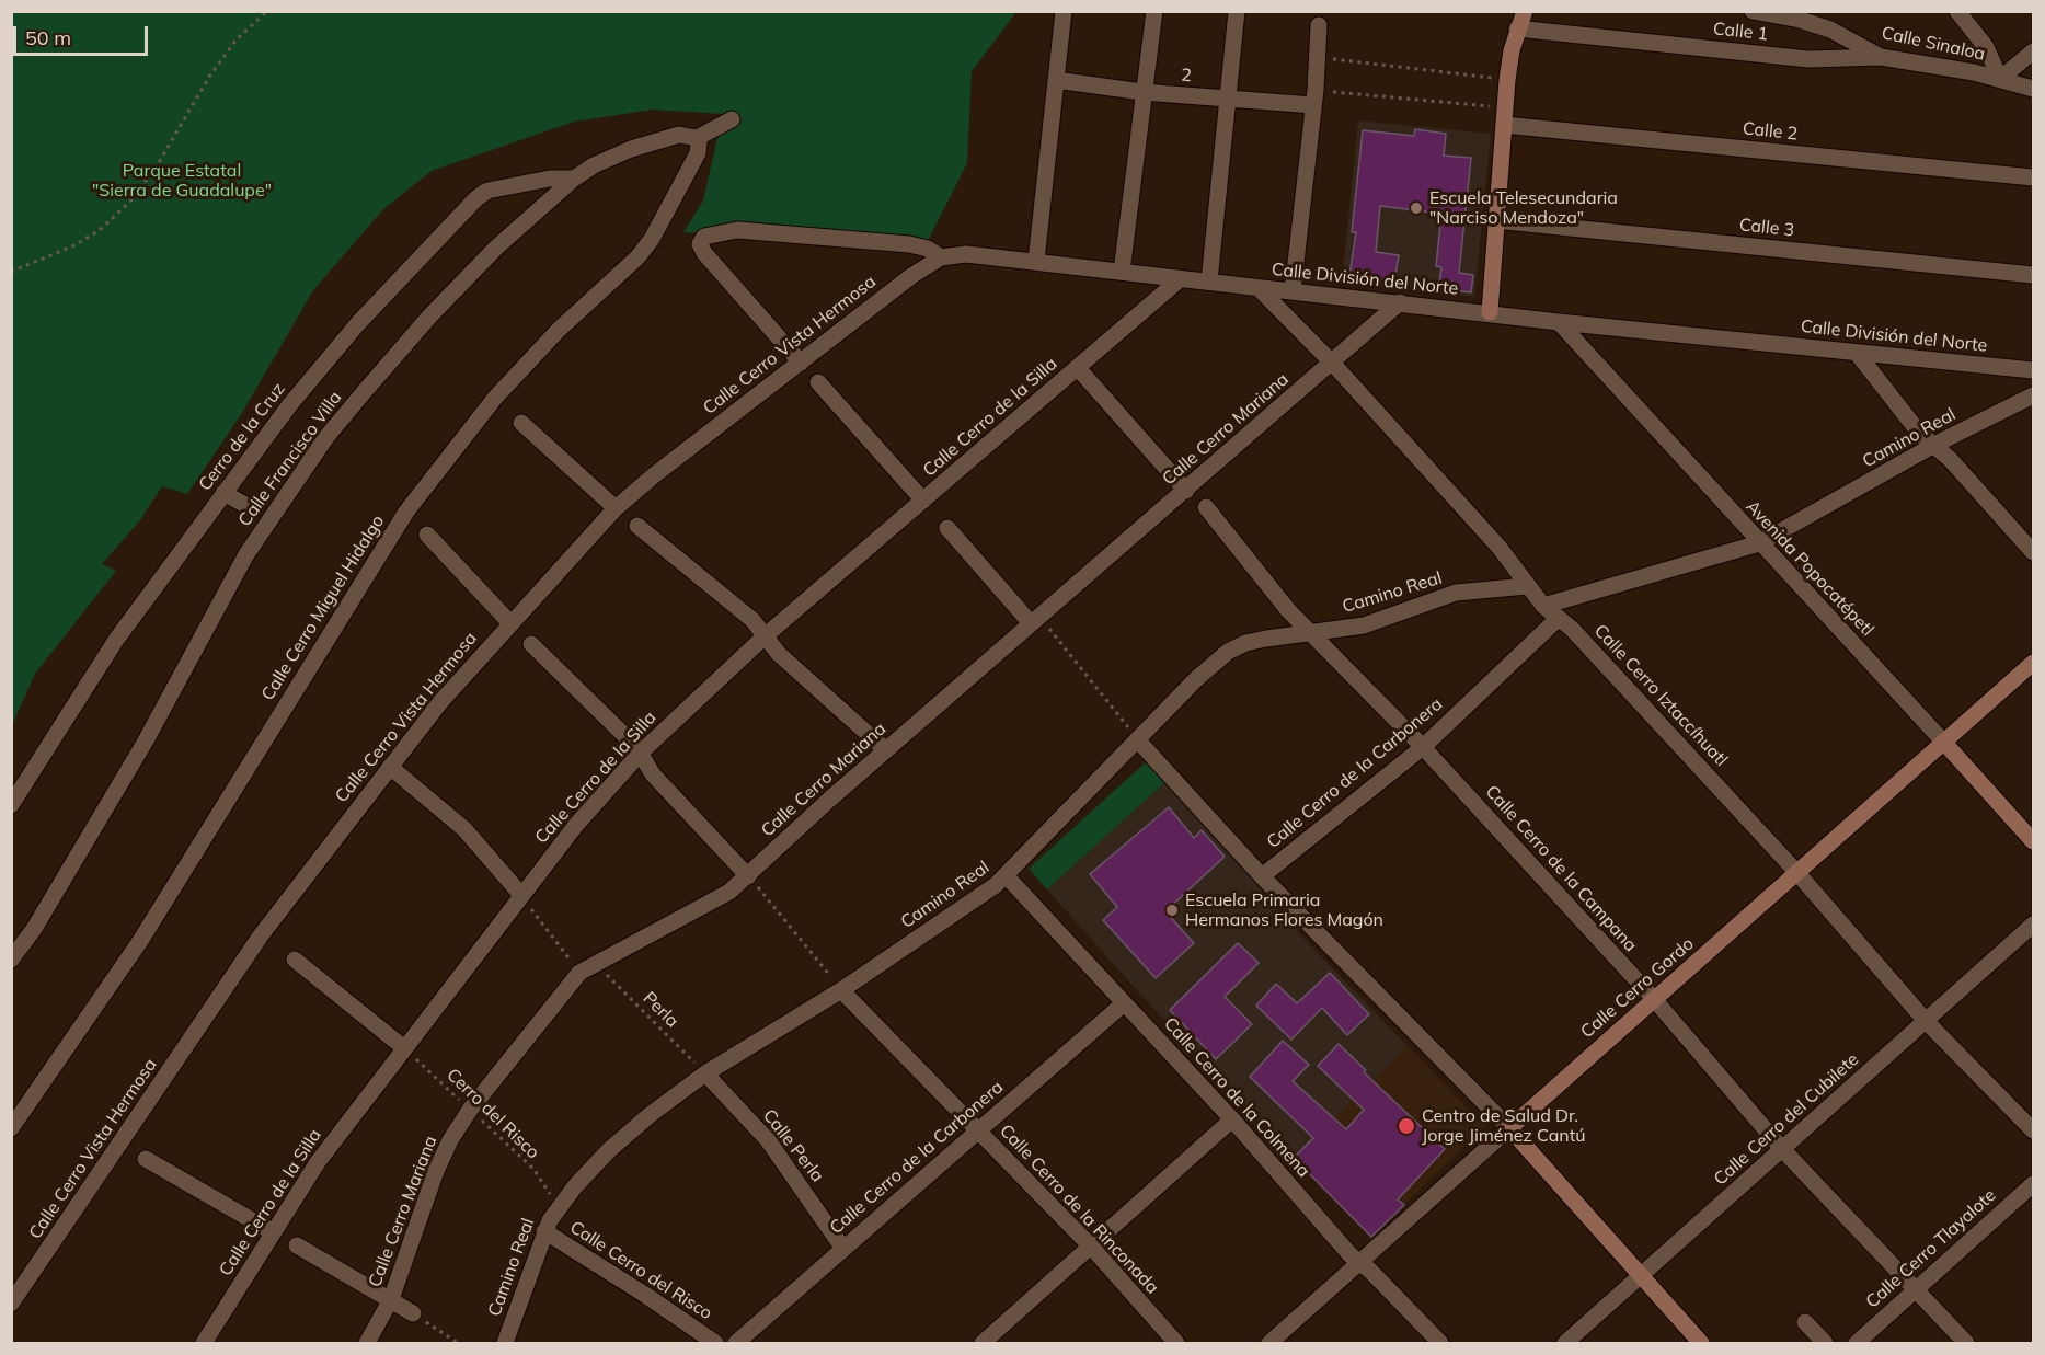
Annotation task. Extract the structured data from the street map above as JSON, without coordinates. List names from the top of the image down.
{
  "streets": {
    "street": [
      "Calle 1",
      "Calle Sinaloa",
      "2",
      "Calle 2",
      "Calle 3",
      "Calle División del Norte",
      "Calle Cerro Vista Hermosa",
      "Calle Cerro de la Silla",
      "Calle Cerro Mariana",
      "Cerro de la Cruz",
      "Camino Real",
      "Calle Francisco Villa",
      "Avenida Popocatépetl",
      "Calle Cerro Miguel Hidalgo",
      "Calle Cerro Iztaccíhuatl",
      "Calle Cerro de la Carbonera",
      "Calle Cerro de la Campana",
      "Calle Cerro Gordo",
      "Calle Cerro de la Colmena",
      "Calle Cerro del Cubilete",
      "Calle Perla",
      "Calle Cerro de la Rinconada",
      "Calle Cerro Tlayalote",
      "Calle Cerro del Risco"
    ],
    "path": ["Perla", "Cerro del Risco"]
  },
  "crossings": [
    ["Calle 1", "Calle Sinaloa"],
    ["Calle División del Norte", "Calle Cerro Vista Hermosa"],
    ["Calle División del Norte", "Calle Cerro de la Silla"],
    ["Calle División del Norte", "Calle Cerro Mariana"],
    ["Calle División del Norte", "Avenida Popocatépetl"],
    ["Calle División del Norte", "Calle Cerro Iztaccíhuatl"],
    ["Calle Cerro de la Silla", "Cerro del Risco"],
    ["Calle Cerro Mariana", "Calle Cerro Iztaccíhuatl"],
    ["Calle Cerro Mariana", "Perla"],
    ["Calle Cerro Mariana", "Cerro del Risco"],
    ["Cerro de la Cruz", "Calle Francisco Villa"],
    ["Camino Real", "Avenida Popocatépetl"],
    ["Camino Real", "Calle Cerro Iztaccíhuatl"],
    ["Camino Real", "Calle Cerro de la Campana"],
    ["Camino Real", "Perla"],
    ["Camino Real", "Calle Cerro de la Colmena"],
    ["Camino Real", "Cerro del Risco"],
    ["Camino Real", "Calle Perla"],
    ["Camino Real", "Calle Cerro de la Rinconada"],
    ["Camino Real", "Calle Cerro del Risco"],
    ["Calle Francisco Villa", "Calle Cerro Miguel Hidalgo"],
    ["Avenida Popocatépetl", "Calle Cerro Gordo"],
    ["Calle Cerro Iztaccíhuatl", "Calle Cerro de la Carbonera"],
    ["Calle Cerro Iztaccíhuatl", "Calle Cerro Gordo"],
    ["Calle Cerro Iztaccíhuatl", "Calle Cerro del Cubilete"],
    ["Calle Cerro de la Carbonera", "Calle Cerro de la Campana"],
    ["Calle Cerro de la Carbonera", "Calle Cerro de la Colmena"],
    ["Calle Cerro de la Carbonera", "Calle Perla"],
    ["Calle Cerro de la Carbonera", "Calle Cerro de la Rinconada"],
    ["Calle Cerro de la Campana", "Calle Cerro Gordo"],
    ["Calle Cerro de la Campana", "Calle Cerro del Cubilete"],
    ["Calle Cerro de la Campana", "Calle Cerro Tlayalote"],
    ["Calle Cerro Gordo", "Calle Cerro de la Colmena"],
    ["Perla", "Calle Perla"]
  ],
  "parks": ["Parque Estatal \"Sierra de Guadalupe\""],
  "places": ["Escuela Telesecundaria \"Narciso Mendoza\"", "Escuela Primaria Hermanos Flores Magón", "Centro de Salud Dr. Jorge Jiménez Cantú"],
  "scale_bar": "50 m"
}
